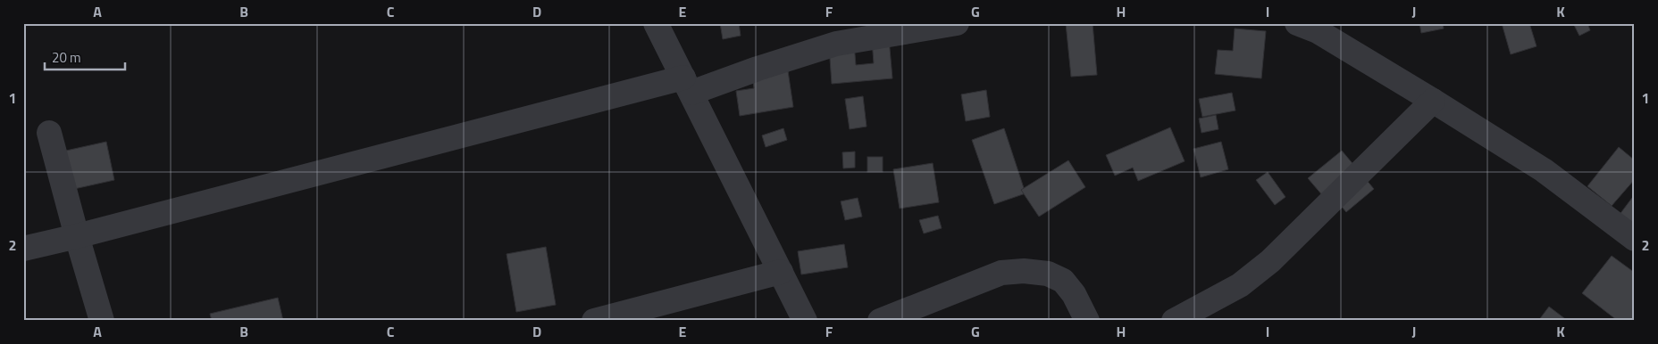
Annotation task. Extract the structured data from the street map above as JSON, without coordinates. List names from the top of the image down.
{
  "scale_bar": "20 m",
  "grid": {
    "columns": [
      "A",
      "B",
      "C",
      "D",
      "E",
      "F",
      "G",
      "H",
      "I",
      "J",
      "K"
    ],
    "rows": ["1", "2"]
  }
}
